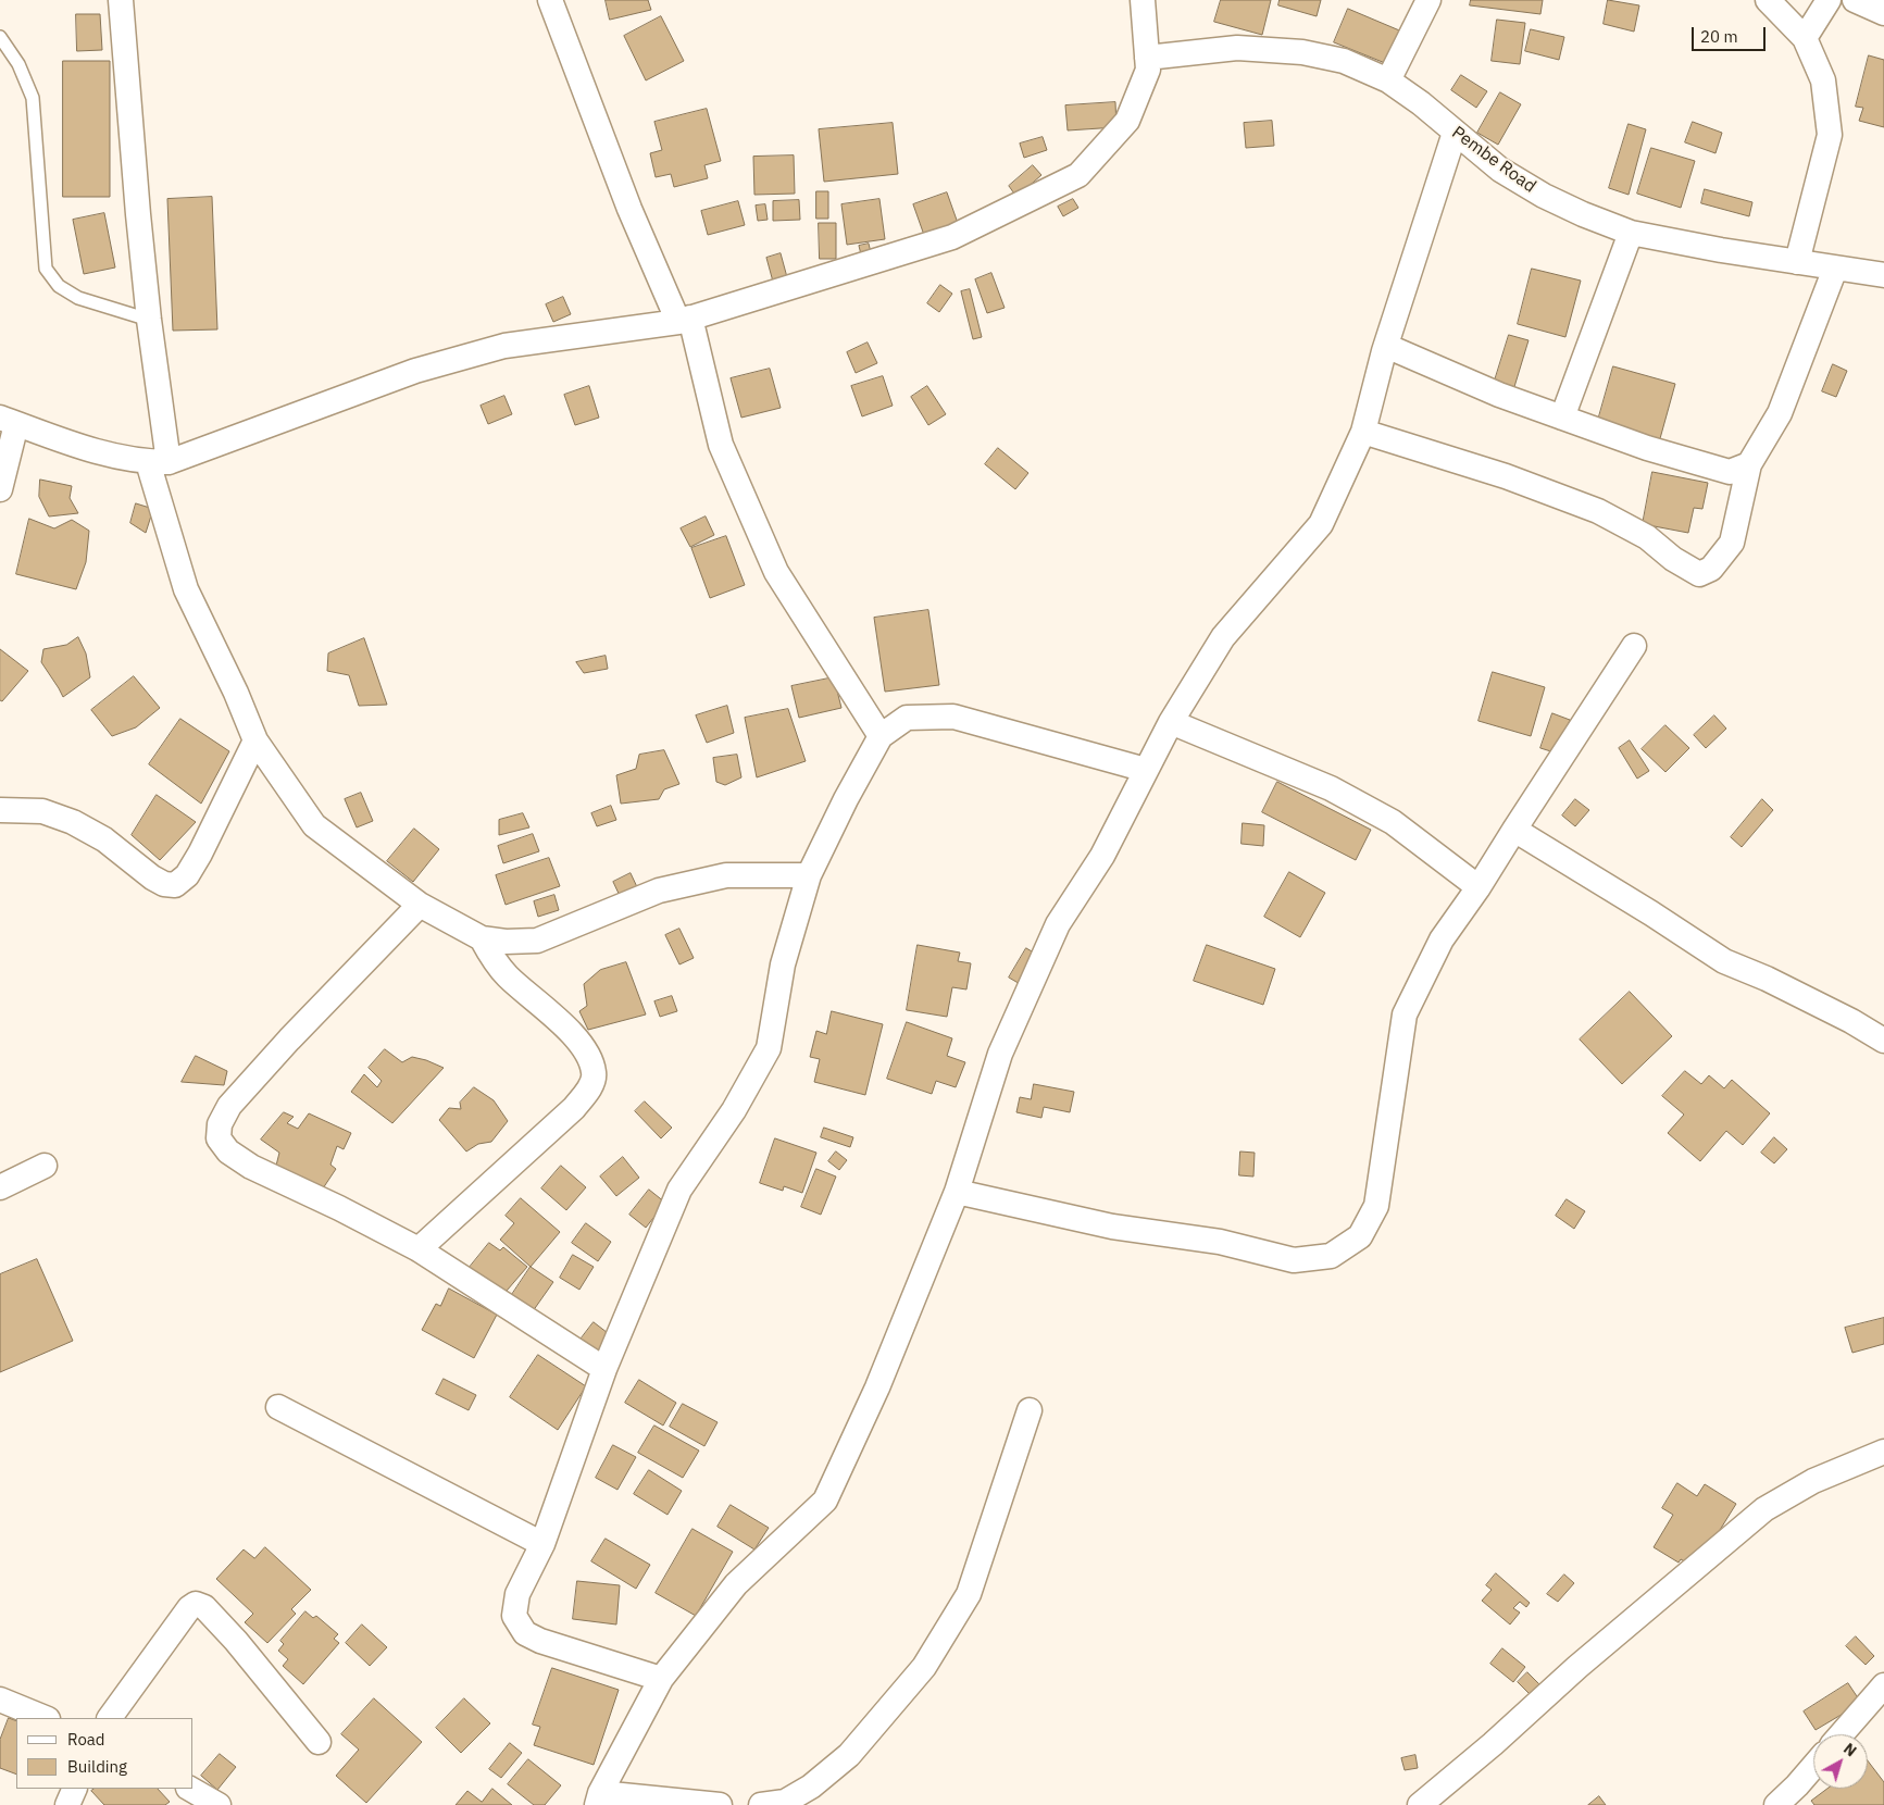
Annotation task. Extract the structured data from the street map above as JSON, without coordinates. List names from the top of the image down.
{
  "streets": {
    "street": ["Pembe Road"]
  },
  "legend": ["Road", "Building"],
  "scale_bar": "20 m",
  "north": "top right"
}
